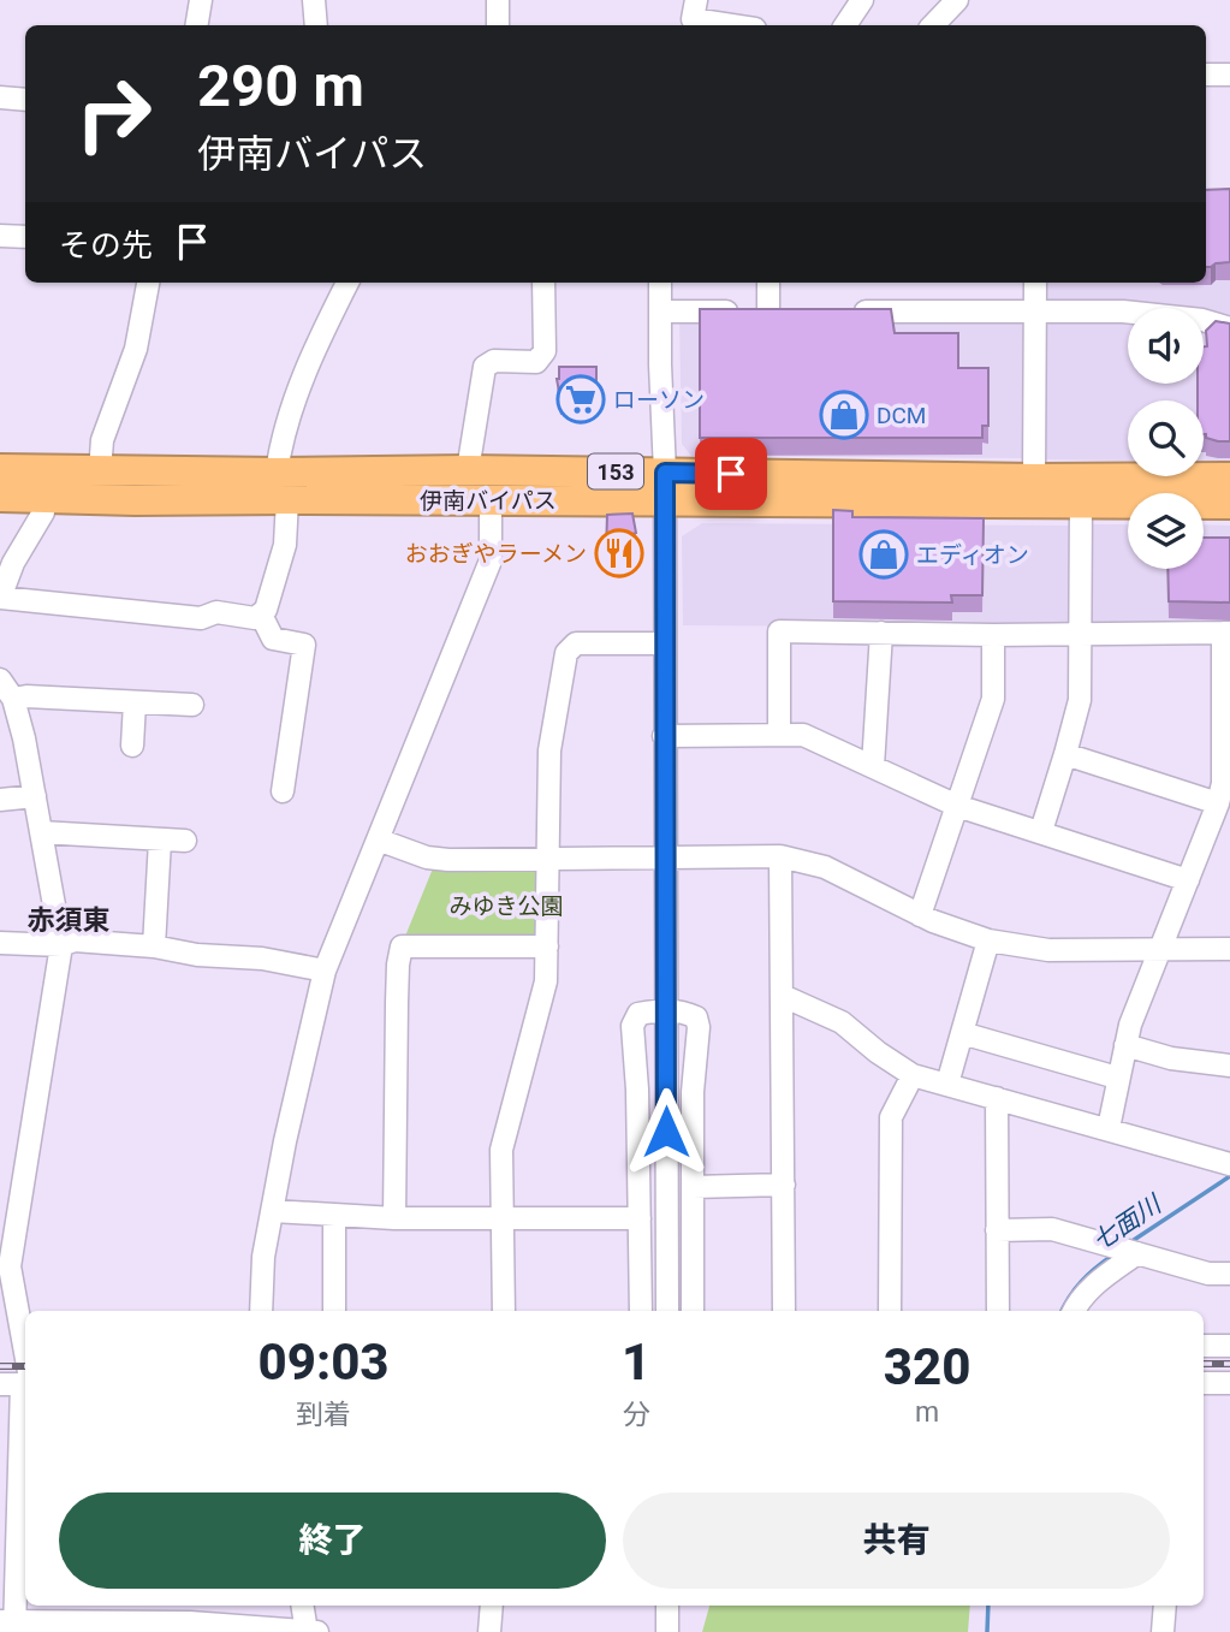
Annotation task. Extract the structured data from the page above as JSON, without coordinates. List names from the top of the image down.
{
  "streets": {
    "highway": ["153", "伊南バイパス"]
  },
  "districts": ["赤須東"],
  "water": ["七面川"],
  "parks": ["みゆき公園"],
  "places": {
    "supermarket": ["ローソン"],
    "shop": ["DCM", "エディオン"],
    "restaurant": ["おおぎやラーメン"]
  },
  "page": {
    "turn": ["290 m", "伊南バイパス"],
    "then": "その先",
    "eta": [
      "09:03",
      "到着",
      "1",
      "分",
      "320",
      "m"
    ],
    "buttons": ["終了", "共有"]
  }
}
